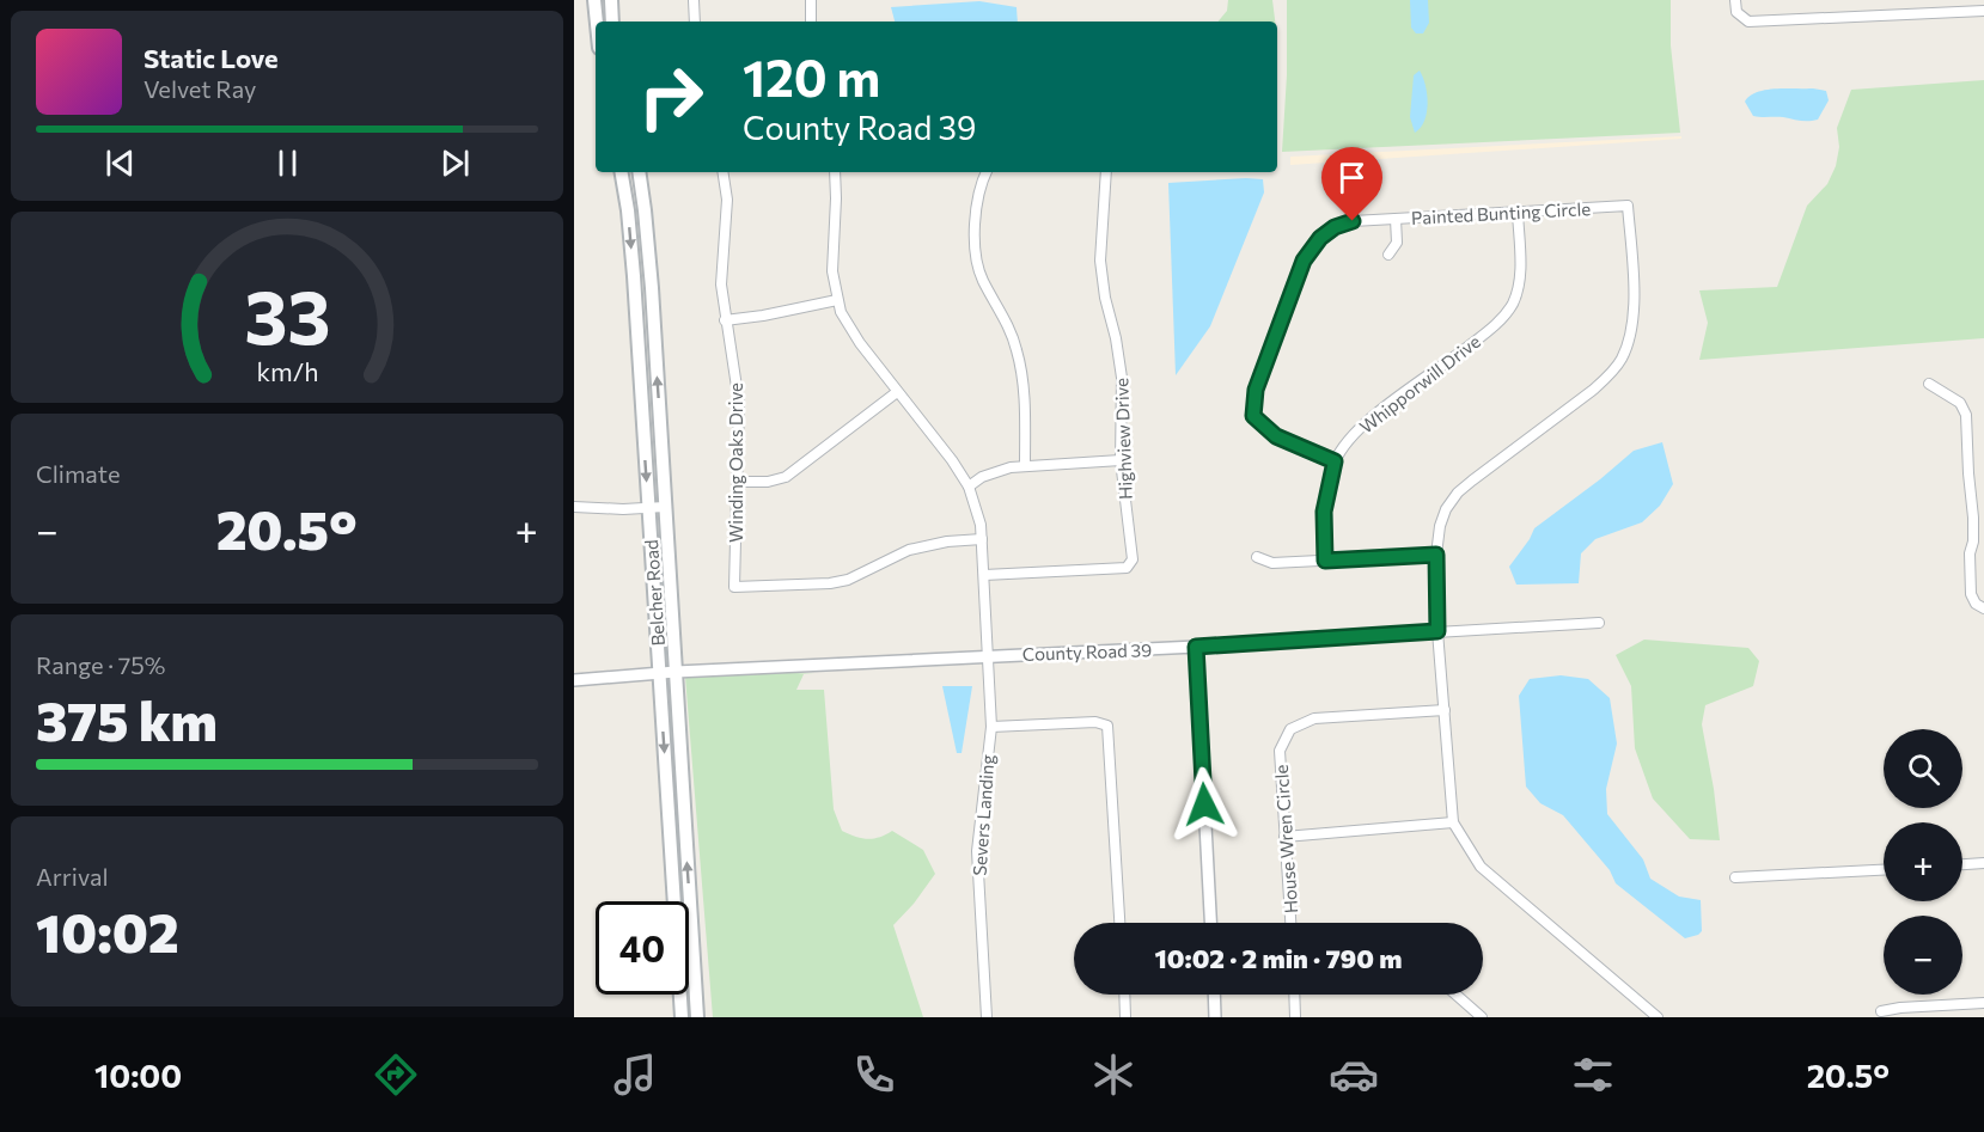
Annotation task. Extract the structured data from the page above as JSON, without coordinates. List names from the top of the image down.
{
  "streets": {
    "main road": ["Belcher Road"],
    "street": [
      "Painted Bunting Circle",
      "Whipporwill Drive",
      "Highview Drive",
      "Winding Oaks Drive",
      "County Road 39",
      "Severs Landing",
      "House Wren Circle"
    ]
  },
  "crossings": [
    ["Painted Bunting Circle", "Whipporwill Drive"],
    ["Highview Drive", "Severs Landing"],
    ["Winding Oaks Drive", "Severs Landing"],
    ["Belcher Road", "County Road 39"],
    ["County Road 39", "Severs Landing"]
  ],
  "page": {
    "turn": ["120 m", "County Road 39"],
    "song": ["Static Love", "Velvet Ray"],
    "tile": [
      "Climate",
      ["Range · 75%", "375 km"],
      ["Arrival", "10:02"]
    ],
    "heat": ["−", "20.5°", "+"],
    "map_buttons": ["+", "−"],
    "limit": "40",
    "trip": "10:02 · 2 min · 790 m",
    "tabs": ["10:00", "20.5°"],
    "gauge": ["33", "km/h"]
  }
}
